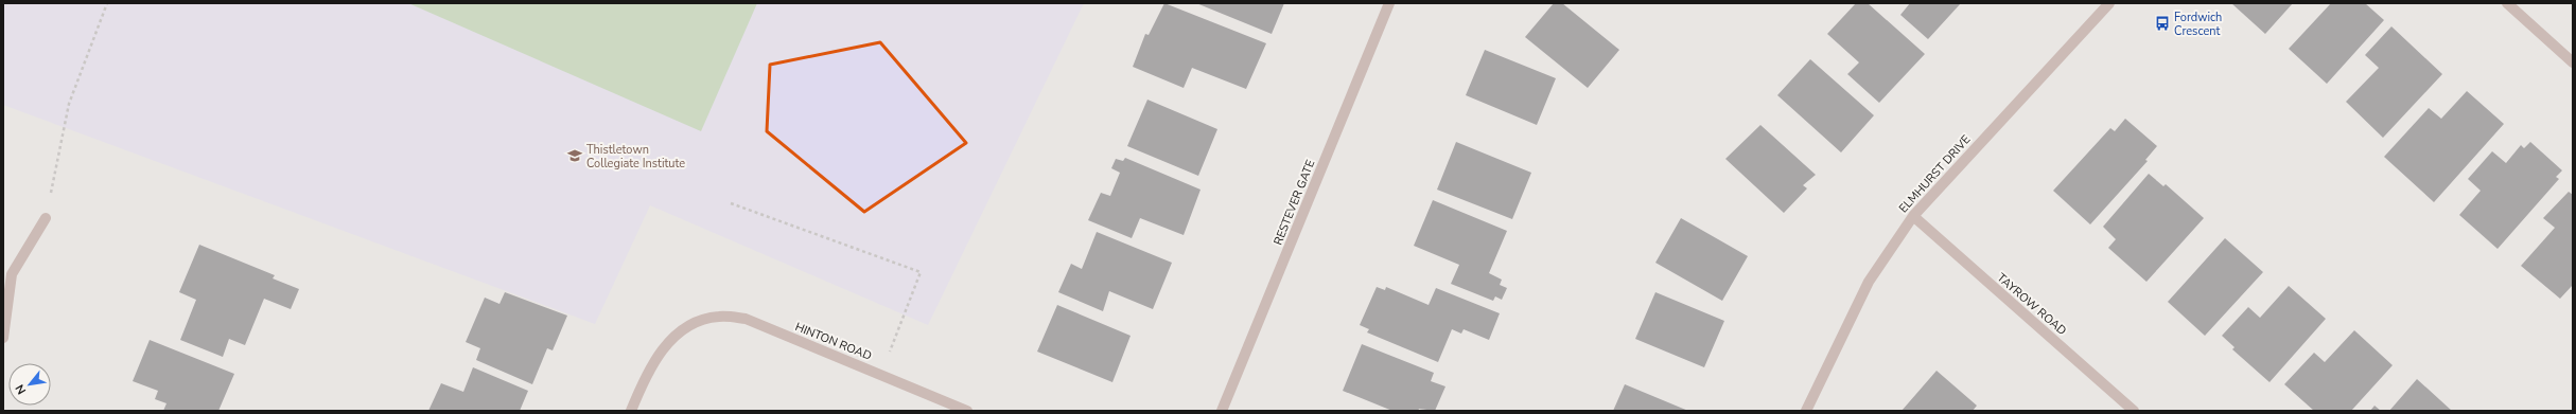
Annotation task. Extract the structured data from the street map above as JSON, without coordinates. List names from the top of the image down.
{
  "streets": {
    "street": [
      "ELMHURST DRIVE",
      "RESTEVER GATE",
      "TAYROW ROAD",
      "HINTON ROAD"
    ]
  },
  "crossings": [
    ["ELMHURST DRIVE", "TAYROW ROAD"]
  ],
  "places": {
    "bus stop": ["Fordwich Crescent"],
    "school or university": ["Thistletown Collegiate Institute"]
  },
  "north": "bottom left"
}
